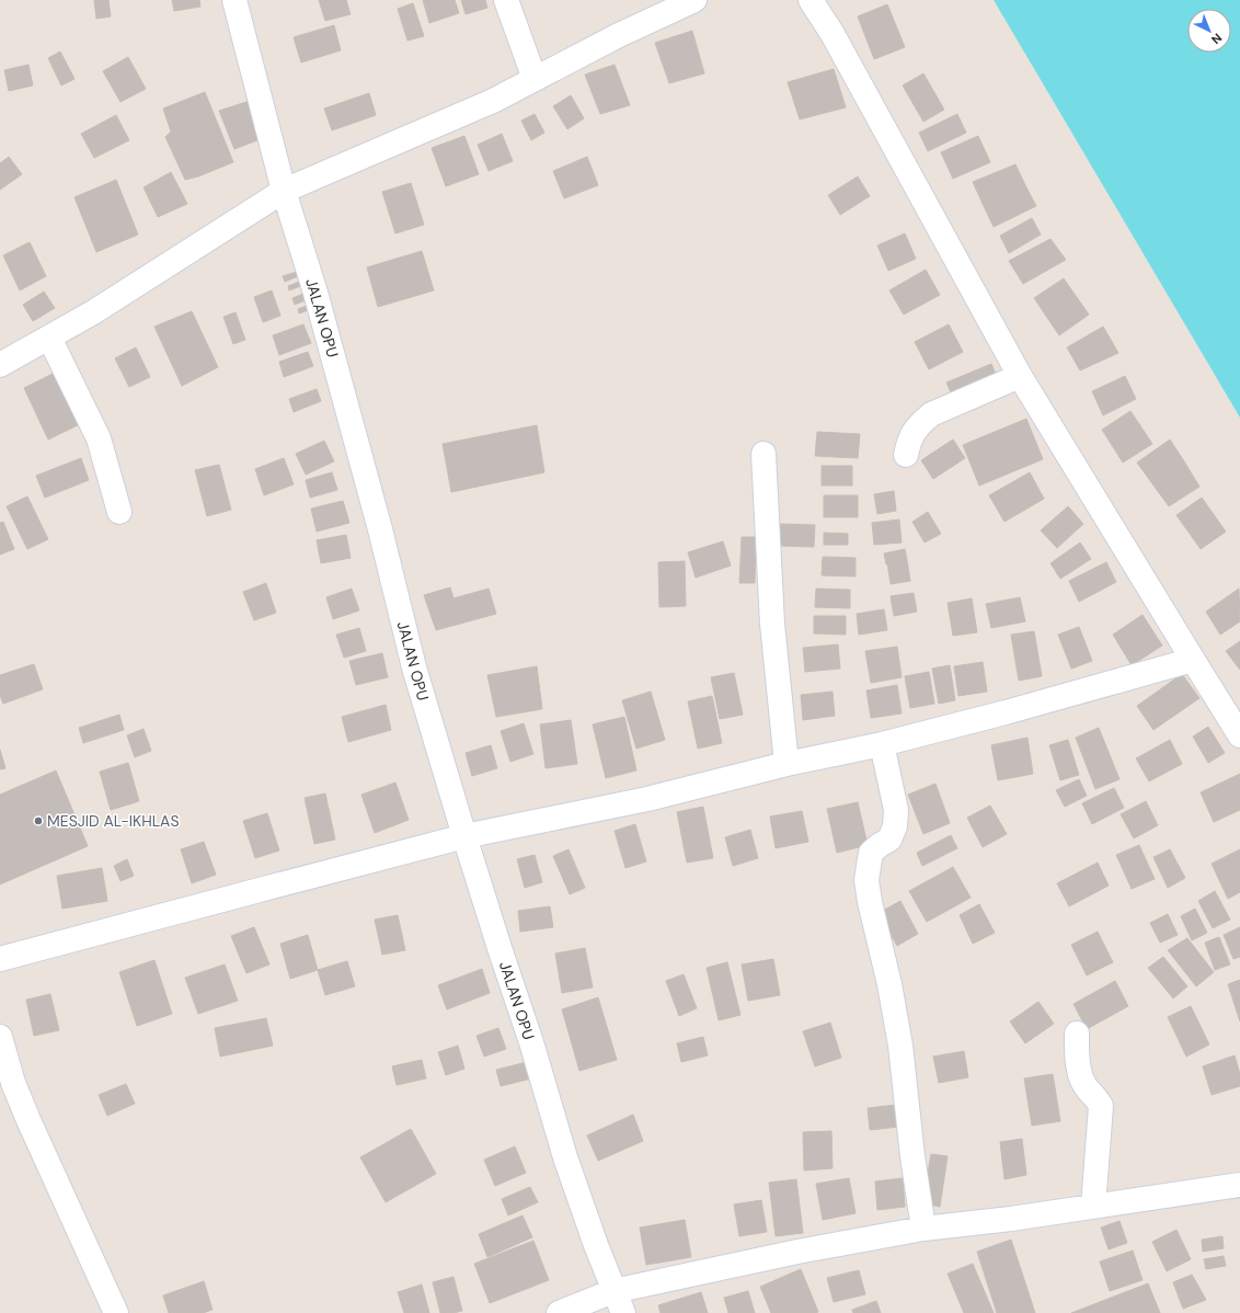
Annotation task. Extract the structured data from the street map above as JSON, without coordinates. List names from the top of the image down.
{
  "streets": {
    "street": ["JALAN OPU"]
  },
  "places": ["MESJID AL-IKHLAS"],
  "north": "bottom right"
}
